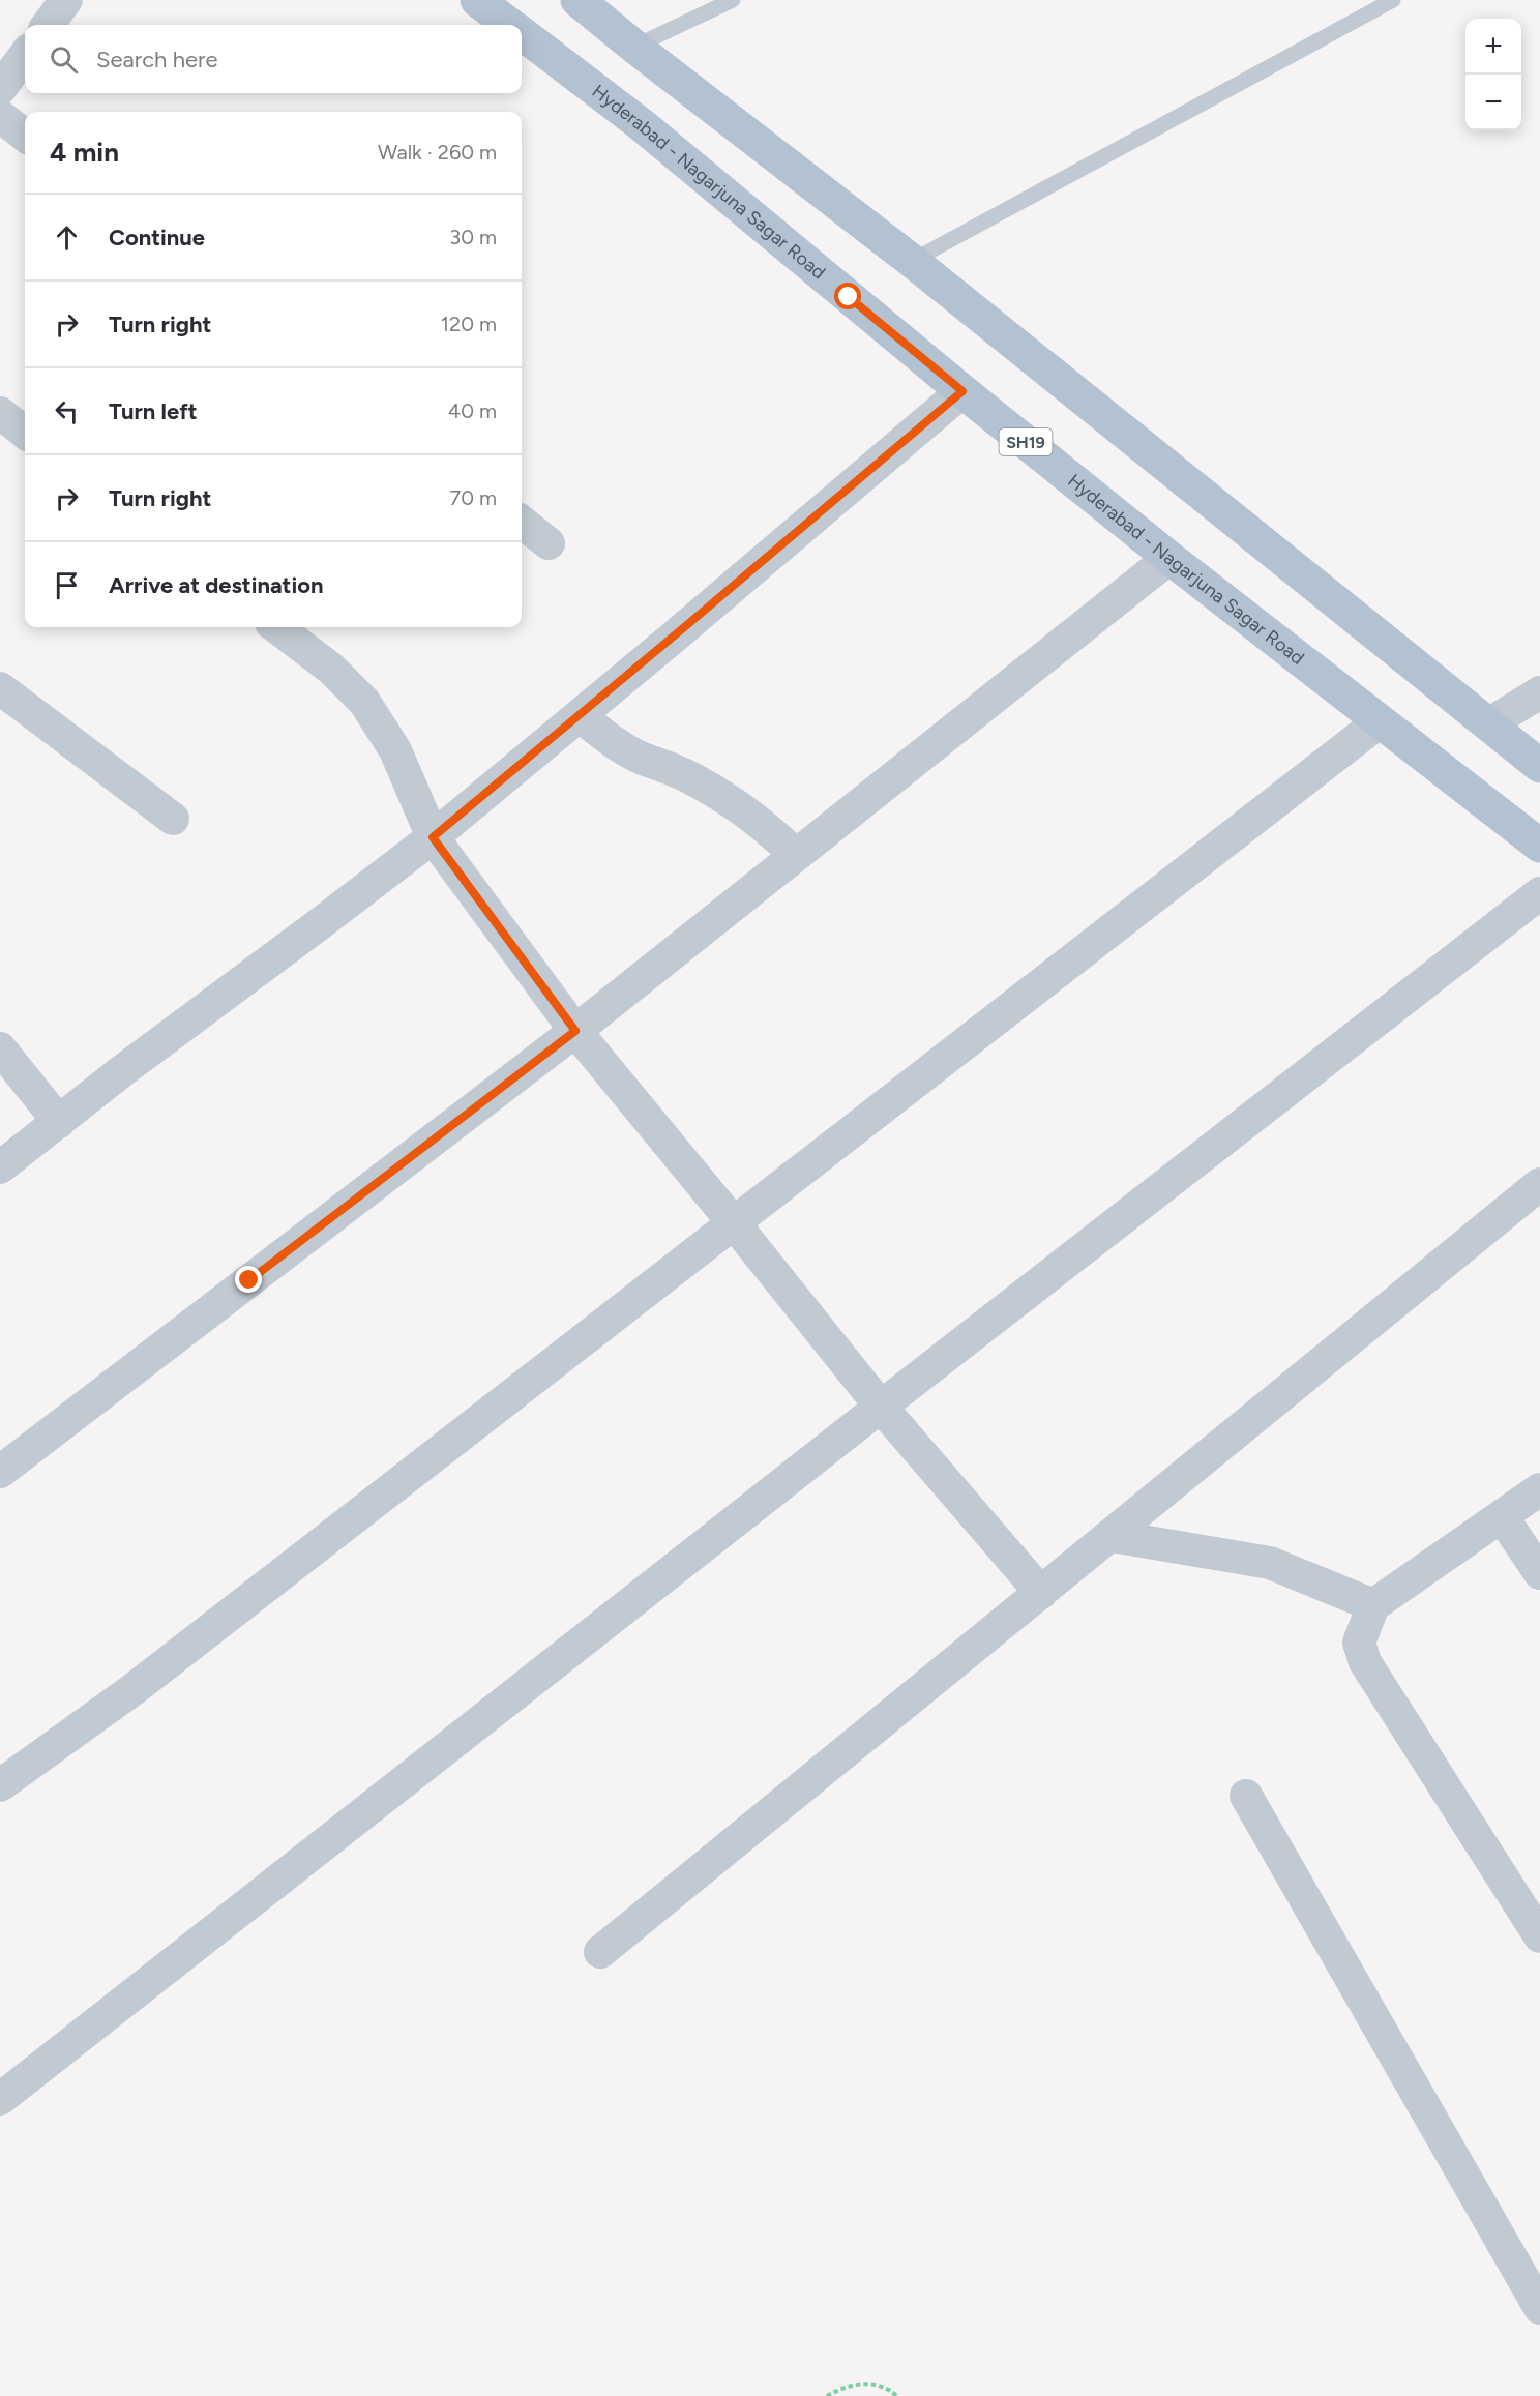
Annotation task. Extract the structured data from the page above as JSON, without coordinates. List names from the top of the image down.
{
  "streets": {
    "main road": ["Hyderabad - Nagarjuna Sagar Road", "SH19"]
  },
  "page": {
    "map_buttons": ["+", "−"],
    "search": "Search here",
    "heading": ["4 min", "Walk · 260 m"],
    "list": [
      ["Continue", "30 m"],
      ["Turn right", "120 m"],
      ["Turn left", "40 m"],
      ["Turn right", "70 m"],
      "Arrive at destination"
    ]
  }
}
